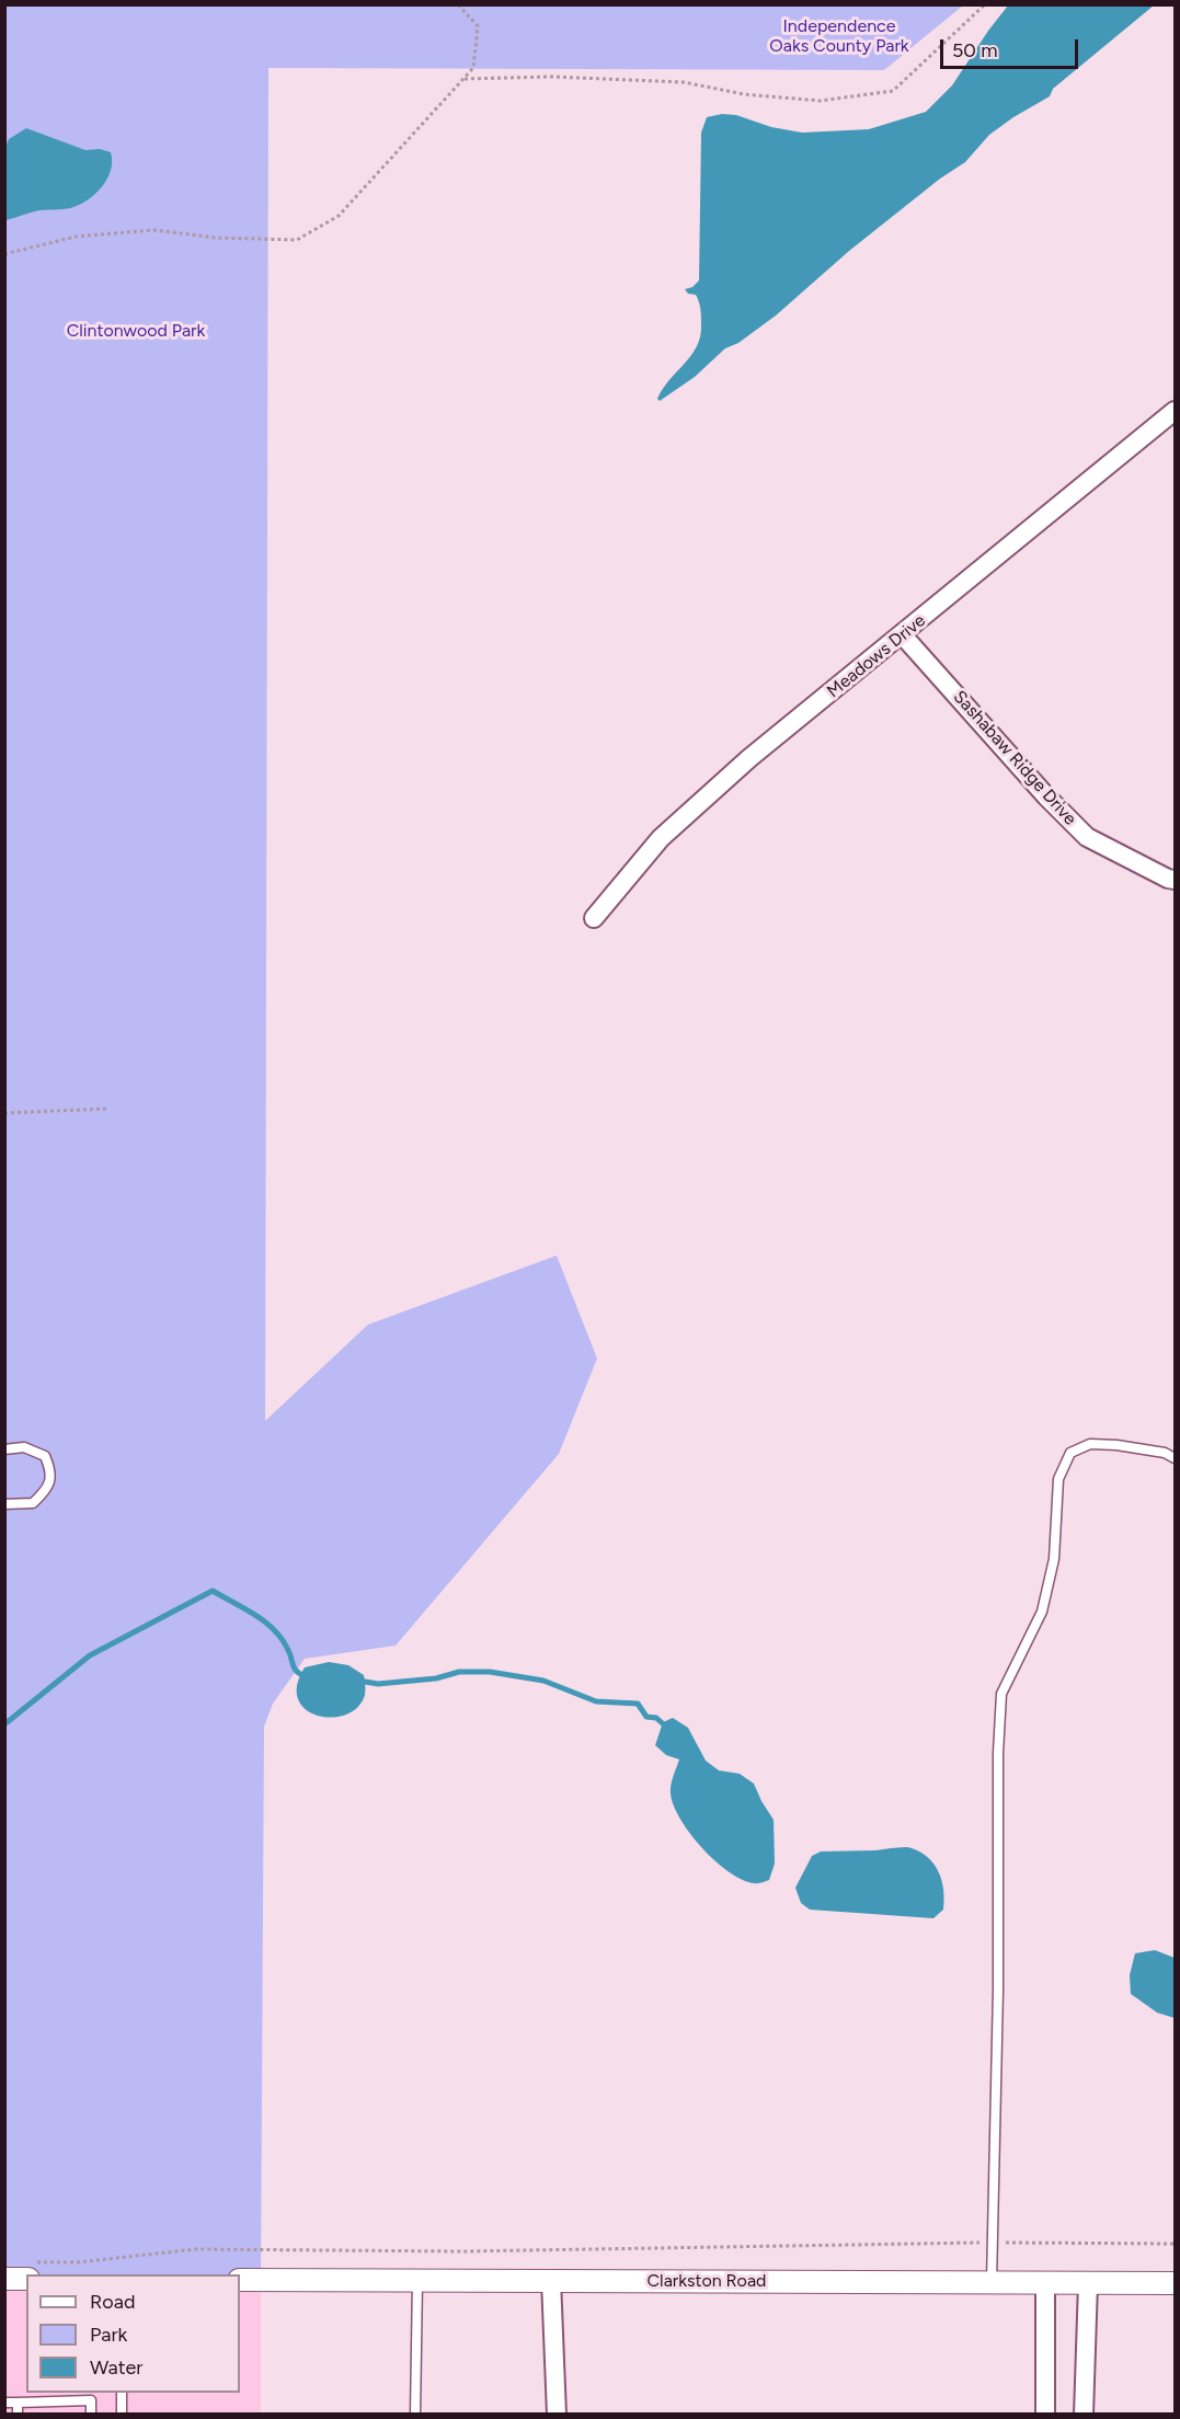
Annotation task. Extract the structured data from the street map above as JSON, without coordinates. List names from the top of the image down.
{
  "streets": {
    "street": ["Meadows Drive", "Sashabaw Ridge Drive", "Clarkston Road"]
  },
  "crossings": [
    ["Meadows Drive", "Sashabaw Ridge Drive"]
  ],
  "parks": ["Independence Oaks County Park", "Clintonwood Park"],
  "legend": ["Road", "Park", "Water"],
  "scale_bar": "50 m"
}
